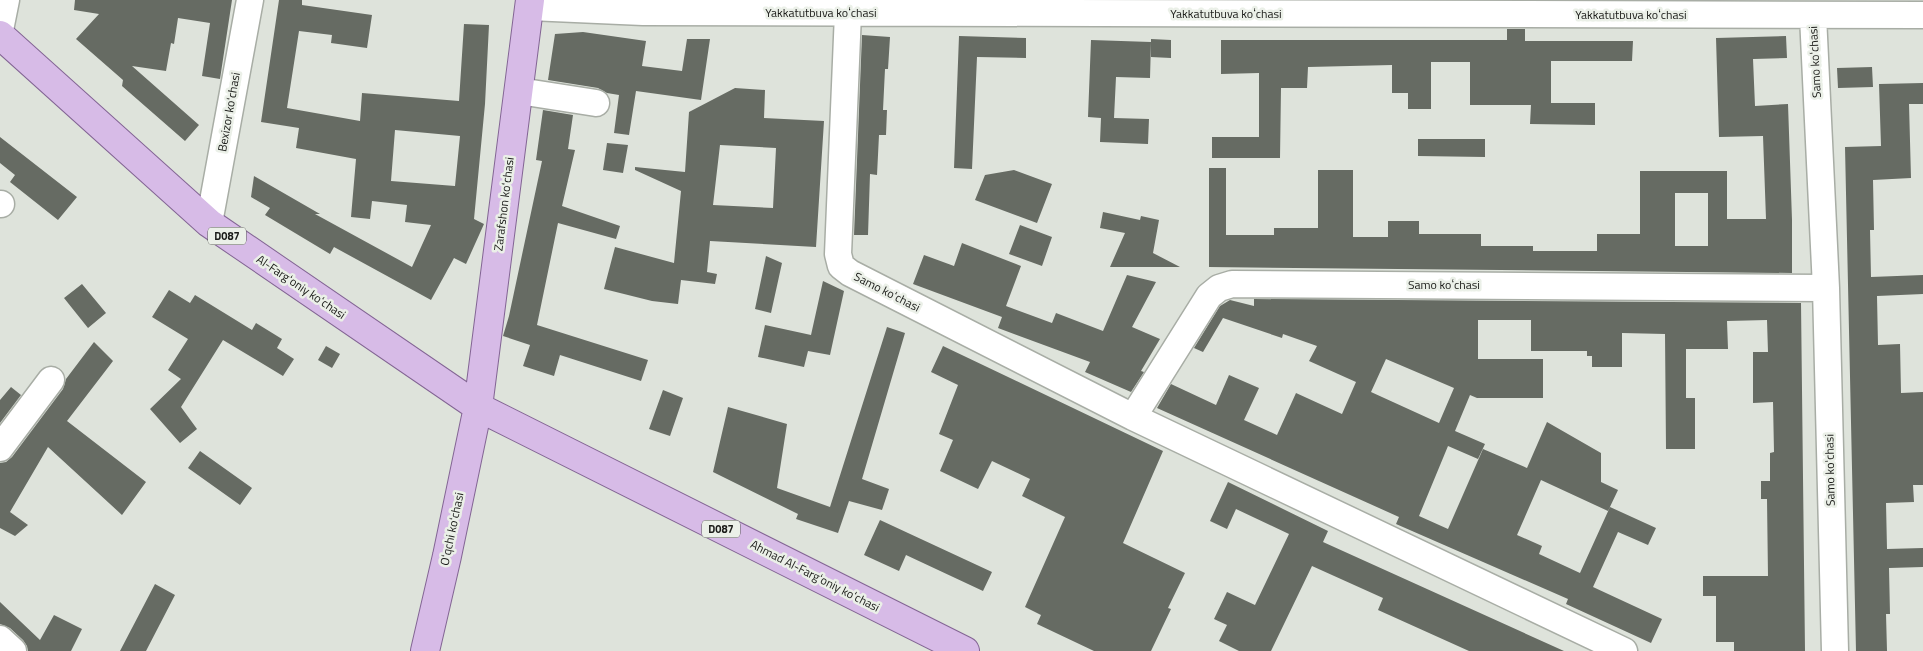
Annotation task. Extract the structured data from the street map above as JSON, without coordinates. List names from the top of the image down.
{
  "streets": {
    "main road": [
      "Zarafshon koʻchasi",
      "D087",
      "Al-Fargʻoniy koʻchasi",
      "Oʻqchi koʻchasi",
      "Ahmad Al-Fargʻoniy koʻchasi"
    ],
    "street": ["Yakkatutbuva koʻchasi", "Samo koʻchasi", "Bexizor koʻchasi"]
  },
  "crossings": [
    ["Yakkatutbuva koʻchasi", "Samo koʻchasi"],
    ["Yakkatutbuva koʻchasi", "Zarafshon koʻchasi"],
    ["Bexizor koʻchasi", "Al-Fargʻoniy koʻchasi"],
    ["Zarafshon koʻchasi", "Al-Fargʻoniy koʻchasi"],
    ["Zarafshon koʻchasi", "Oʻqchi koʻchasi"],
    ["Zarafshon koʻchasi", "Ahmad Al-Fargʻoniy koʻchasi"],
    ["Al-Fargʻoniy koʻchasi", "Oʻqchi koʻchasi"],
    ["Al-Fargʻoniy koʻchasi", "Ahmad Al-Fargʻoniy koʻchasi"],
    ["Oʻqchi koʻchasi", "Ahmad Al-Fargʻoniy koʻchasi"]
  ]
}
